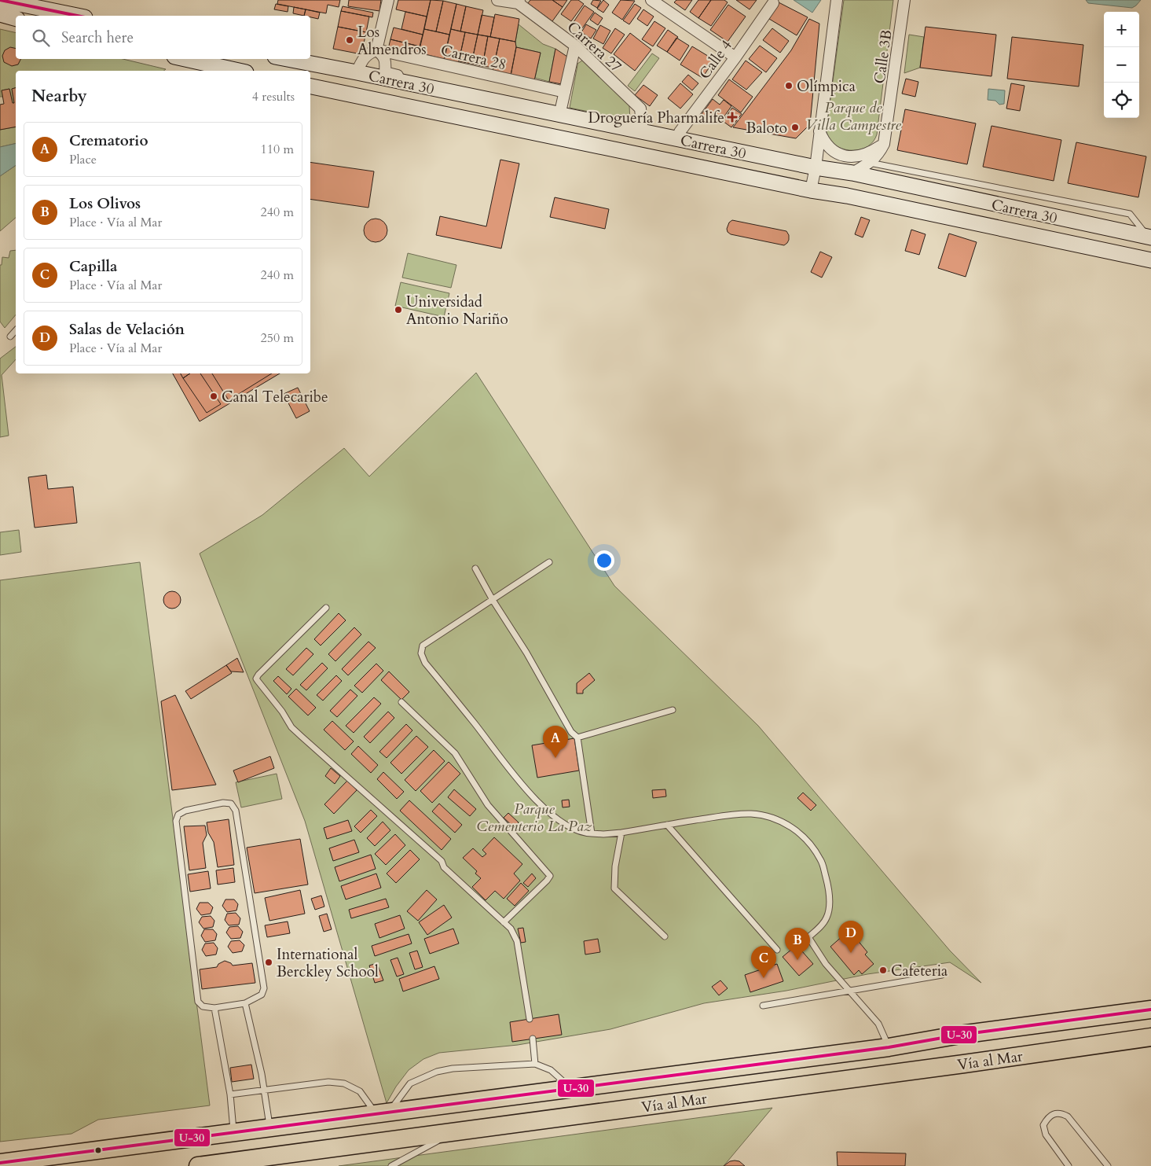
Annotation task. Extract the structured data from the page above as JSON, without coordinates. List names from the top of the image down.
{
  "streets": {
    "highway": ["Vía al Mar"],
    "main road": ["Carrera 30"],
    "street": [
      "Carrera 27",
      "Carrera 28",
      "Calle 3B",
      "Calle 4"
    ]
  },
  "crossings": [
    ["Calle 3B", "Carrera 30"]
  ],
  "parks": ["Parque de Villa Campestre", "Parque Cementerio La Paz"],
  "places": {
    "other": [
      "Los Almendros",
      "Olímpica",
      "Baloto",
      "Universidad Antonio Nariño",
      "Canal Telecaribe",
      "International Berckley School",
      "Cafeteria"
    ],
    "health": ["Droguería Pharmalife"]
  },
  "lines": ["transit line U-30"],
  "page": {
    "map_buttons": ["+", "−"],
    "search": "Search here",
    "heading": ["Nearby", "4 results"],
    "list": [
      {
        "mark": "A",
        "name": "Crematorio",
        "note": "Place",
        "value": "110 m"
      },
      {
        "mark": "B",
        "name": "Los Olivos",
        "note": "Place · Vía al Mar",
        "value": "240 m"
      },
      {
        "mark": "C",
        "name": "Capilla",
        "note": "Place · Vía al Mar",
        "value": "240 m"
      },
      {
        "mark": "D",
        "name": "Salas de Velación",
        "note": "Place · Vía al Mar",
        "value": "250 m"
      }
    ],
    "pins": [
      "A",
      "D",
      "B",
      "C"
    ]
  }
}
